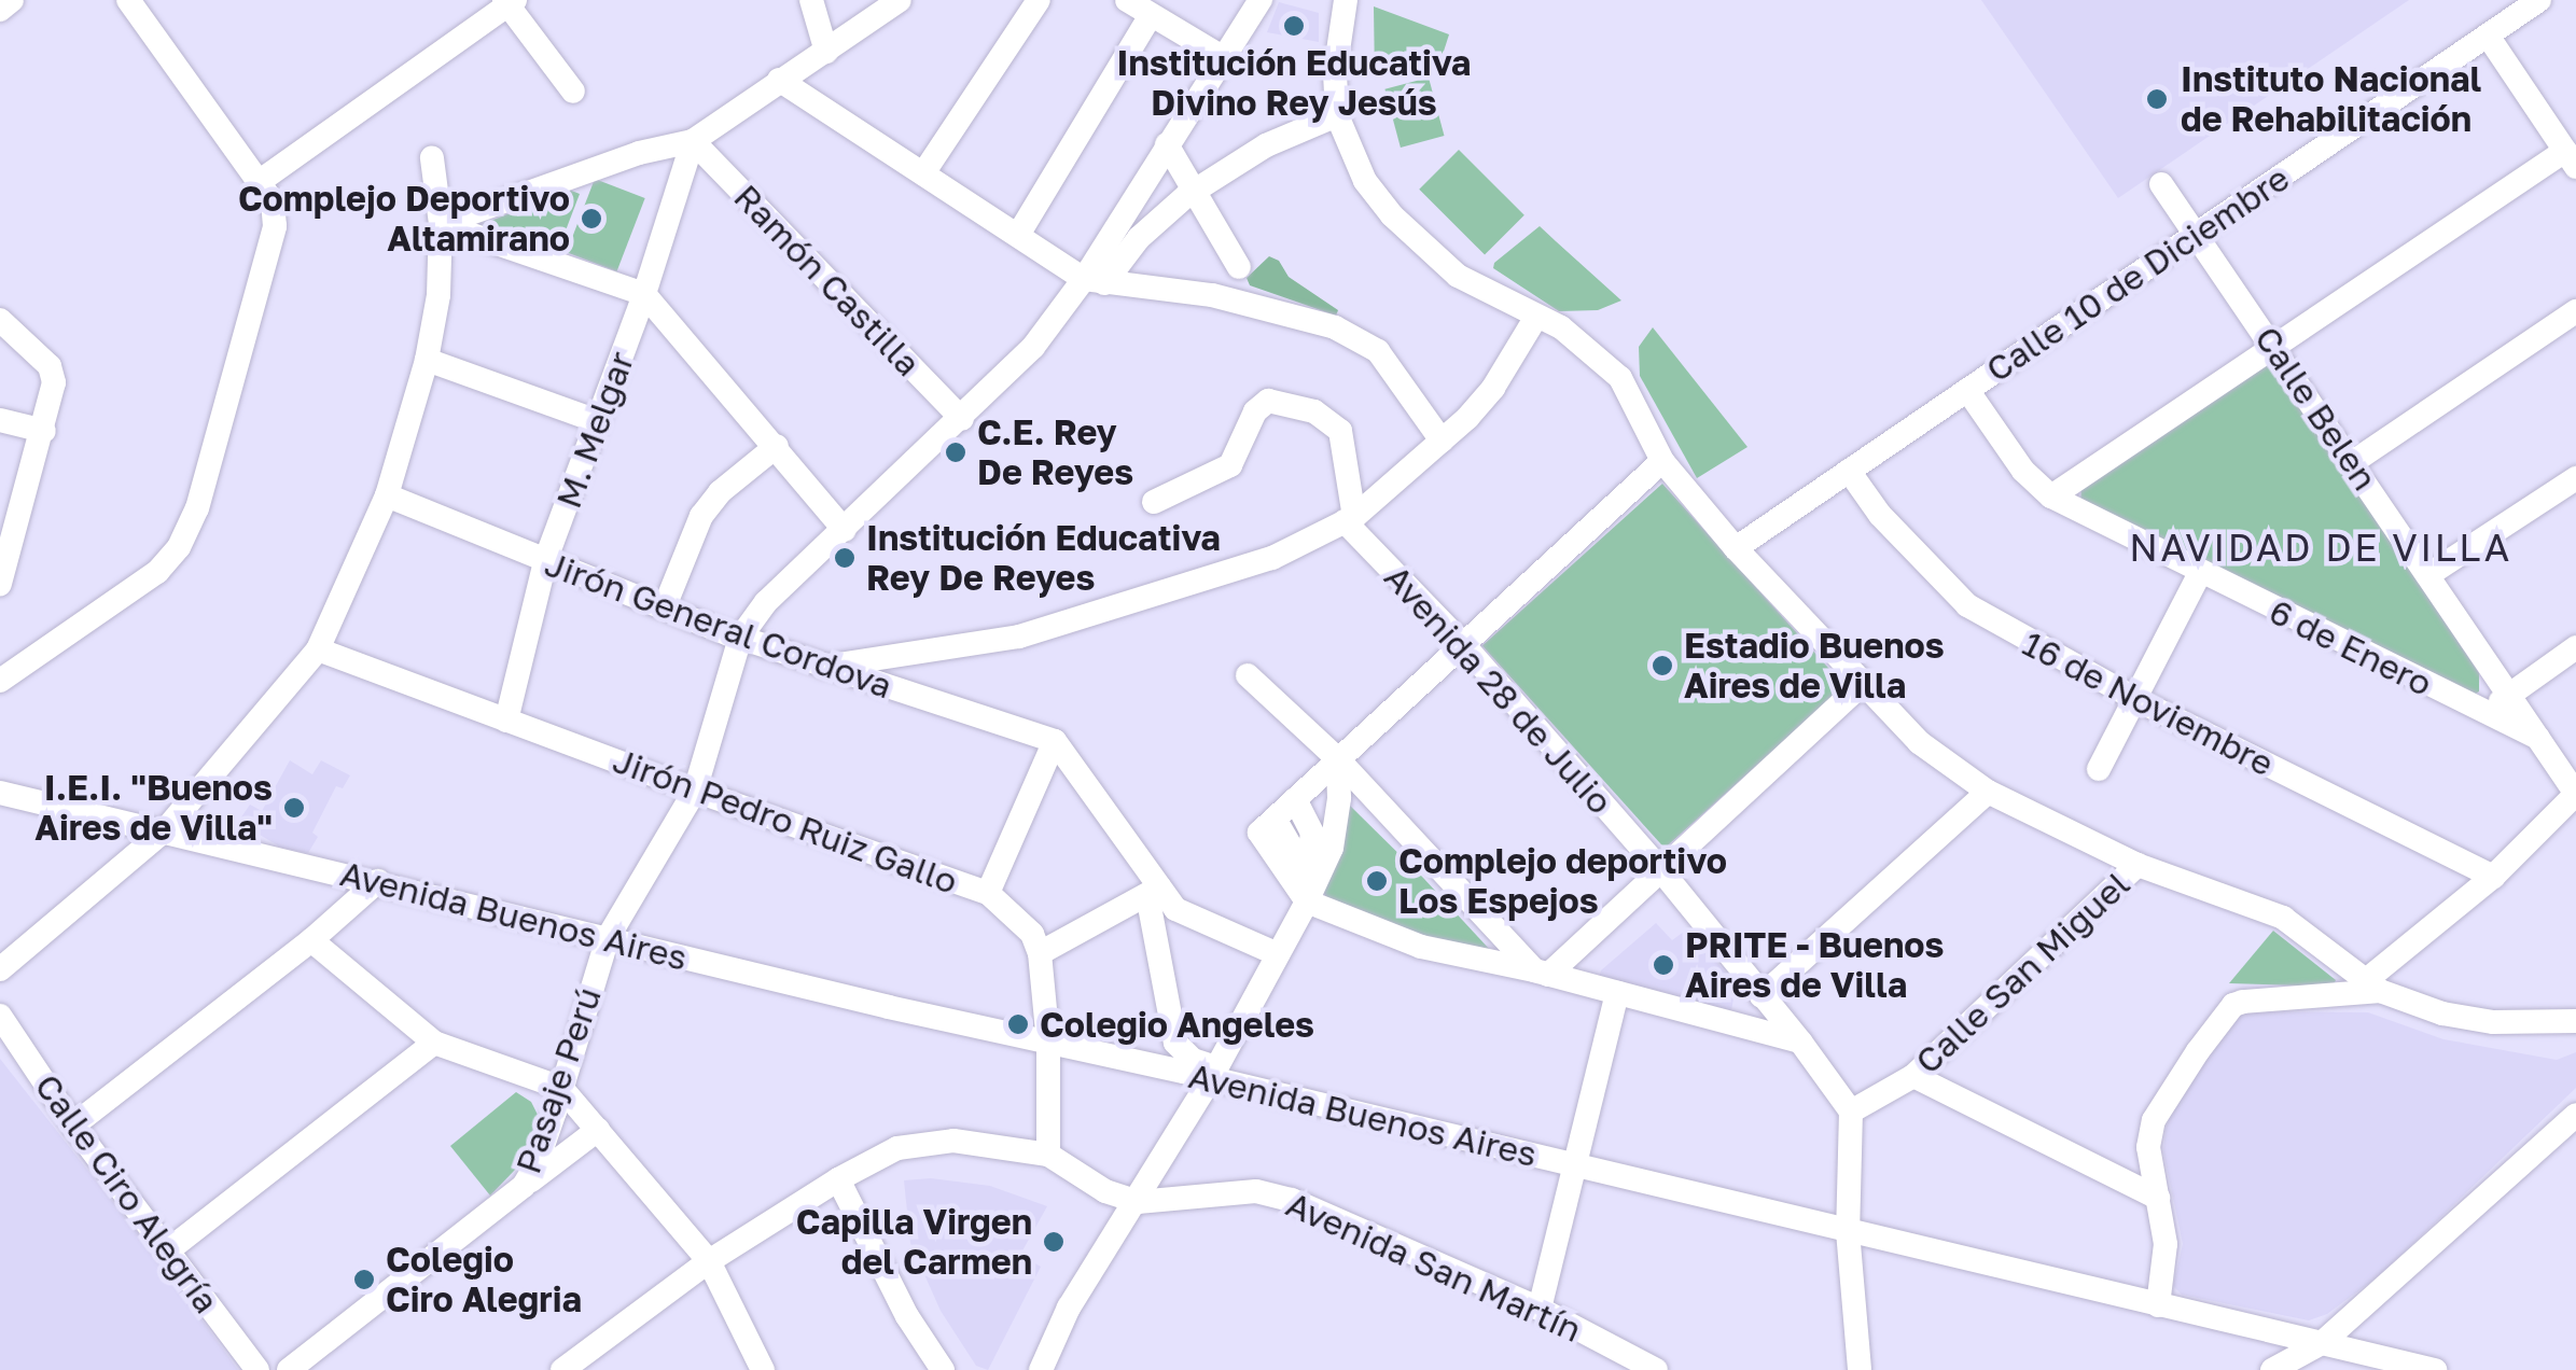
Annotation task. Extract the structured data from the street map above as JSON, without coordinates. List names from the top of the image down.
{
  "streets": {
    "street": [
      "Calle 10 de Diciembre",
      "Ramón Castilla",
      "Calle Belen",
      "M. Melgar",
      "Jirón General Cordova",
      "6 de Enero",
      "Avenida 28 de Julio",
      "16 de Noviembre",
      "Jirón Pedro Ruiz Gallo",
      "Avenida Buenos Aires",
      "Calle San Miguel",
      "Pasaje Perú",
      "Calle Ciro Alegría",
      "Avenida San Martín"
    ]
  },
  "crossings": [
    ["Calle 10 de Diciembre", "Calle Belen"],
    ["Calle 10 de Diciembre", "6 de Enero"],
    ["Calle 10 de Diciembre", "16 de Noviembre"],
    ["Ramón Castilla", "M. Melgar"],
    ["Ramón Castilla", "Pasaje Perú"],
    ["Calle Belen", "6 de Enero"],
    ["M. Melgar", "Jirón General Cordova"],
    ["M. Melgar", "Jirón Pedro Ruiz Gallo"],
    ["Jirón General Cordova", "Pasaje Perú"],
    ["Avenida 28 de Julio", "Calle San Miguel"],
    ["Jirón Pedro Ruiz Gallo", "Pasaje Perú"],
    ["Avenida Buenos Aires", "Pasaje Perú"]
  ],
  "districts": ["NAVIDAD DE VILLA"],
  "places": [
    "Institución Educativa Divino Rey Jesús",
    "Instituto Nacional de Rehabilitación",
    "Complejo Deportivo Altamirano",
    "C.E. Rey De Reyes",
    "Institución Educativa Rey De Reyes",
    "Estadio Buenos Aires de Villa",
    "I.E.I. \"Buenos Aires de Villa\"",
    "Complejo deportivo Los Espejos",
    "PRITE - Buenos Aires de Villa",
    "Colegio Angeles",
    "Capilla Virgen del Carmen",
    "Colegio Ciro Alegria"
  ]
}
